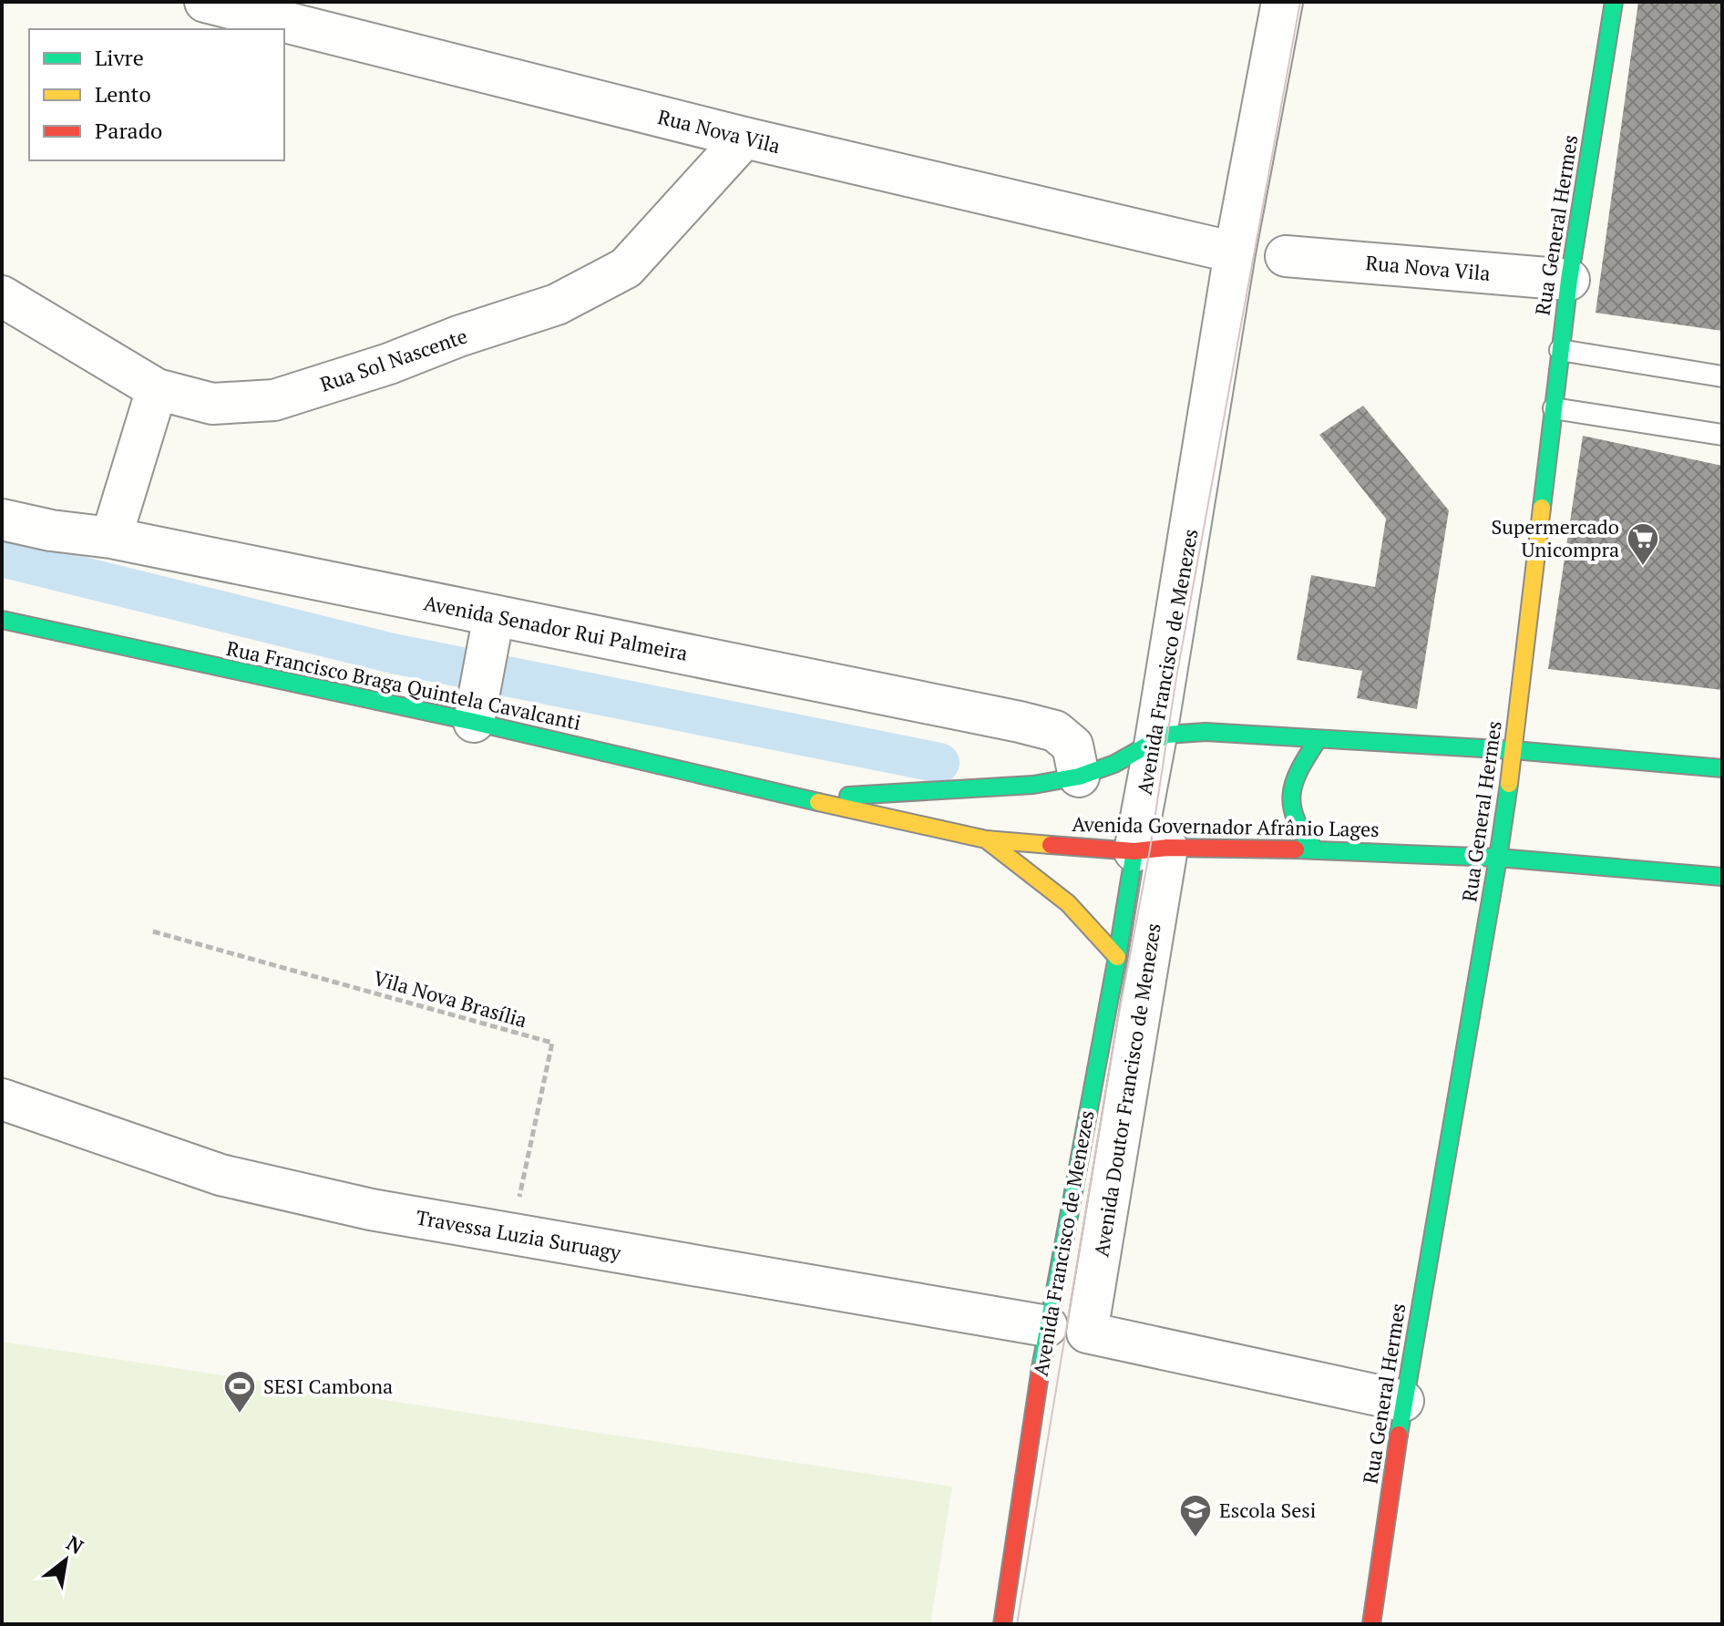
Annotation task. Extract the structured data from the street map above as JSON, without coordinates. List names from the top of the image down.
{
  "streets": {
    "main road": [
      "Rua General Hermes",
      "Avenida Francisco de Menezes",
      "Rua Francisco Braga Quintela Cavalcanti",
      "Avenida Governador Afrânio Lages"
    ],
    "street": [
      "Rua Nova Vila",
      "Rua Sol Nascente",
      "Avenida Senador Rui Palmeira",
      "Avenida Doutor Francisco de Menezes",
      "Travessa Luzia Suruagy"
    ],
    "path": ["Vila Nova Brasília"]
  },
  "crossings": [
    ["Rua Nova Vila", "Rua General Hermes"],
    ["Rua Nova Vila", "Rua Sol Nascente"],
    ["Rua Nova Vila", "Avenida Francisco de Menezes"],
    ["Rua General Hermes", "Avenida Governador Afrânio Lages"],
    ["Rua General Hermes", "Avenida Doutor Francisco de Menezes"],
    ["Avenida Francisco de Menezes", "Avenida Governador Afrânio Lages"],
    ["Avenida Francisco de Menezes", "Avenida Doutor Francisco de Menezes"],
    ["Avenida Francisco de Menezes", "Travessa Luzia Suruagy"],
    ["Rua Francisco Braga Quintela Cavalcanti", "Avenida Governador Afrânio Lages"],
    ["Avenida Governador Afrânio Lages", "Avenida Doutor Francisco de Menezes"],
    ["Vila Nova Brasília", "Travessa Luzia Suruagy"]
  ],
  "places": {
    "supermarket": ["Supermercado Unicompra"],
    "sports": ["SESI Cambona"],
    "school or university": ["Escola Sesi"]
  },
  "legend": ["Livre", "Lento", "Parado"],
  "north": "top right"
}
